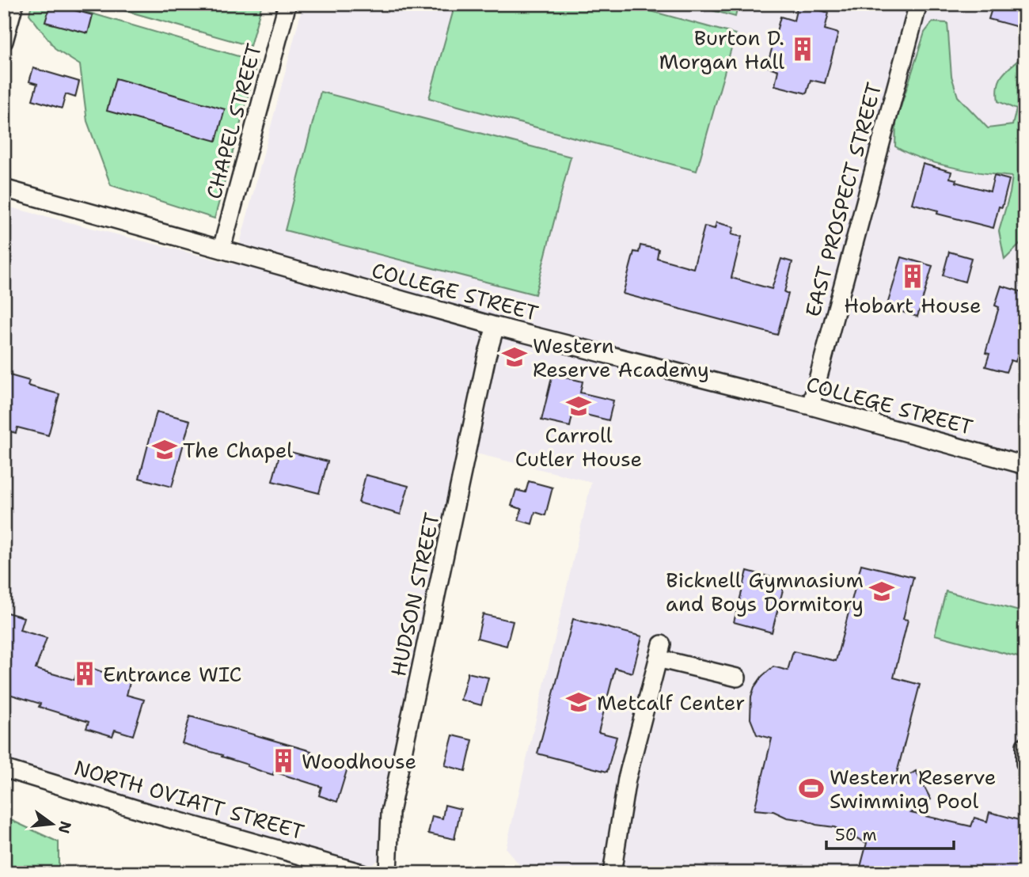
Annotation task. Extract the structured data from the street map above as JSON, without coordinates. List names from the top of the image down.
{
  "streets": {
    "street": [
      "CHAPEL STREET",
      "EAST PROSPECT STREET",
      "COLLEGE STREET",
      "HUDSON STREET",
      "NORTH OVIATT STREET"
    ]
  },
  "crossings": [
    ["CHAPEL STREET", "COLLEGE STREET"],
    ["EAST PROSPECT STREET", "COLLEGE STREET"],
    ["COLLEGE STREET", "HUDSON STREET"]
  ],
  "places": {
    "building": [
      "Burton D. Morgan Hall",
      "Hobart House",
      "Entrance WIC",
      "Woodhouse"
    ],
    "school or university": [
      "Western Reserve Academy",
      "Carroll Cutler House",
      "The Chapel",
      "Bicknell Gymnasium and Boys Dormitory",
      "Metcalf Center"
    ],
    "sports": ["Western Reserve Swimming Pool"]
  },
  "scale_bar": "50 m",
  "north": "right"
}
